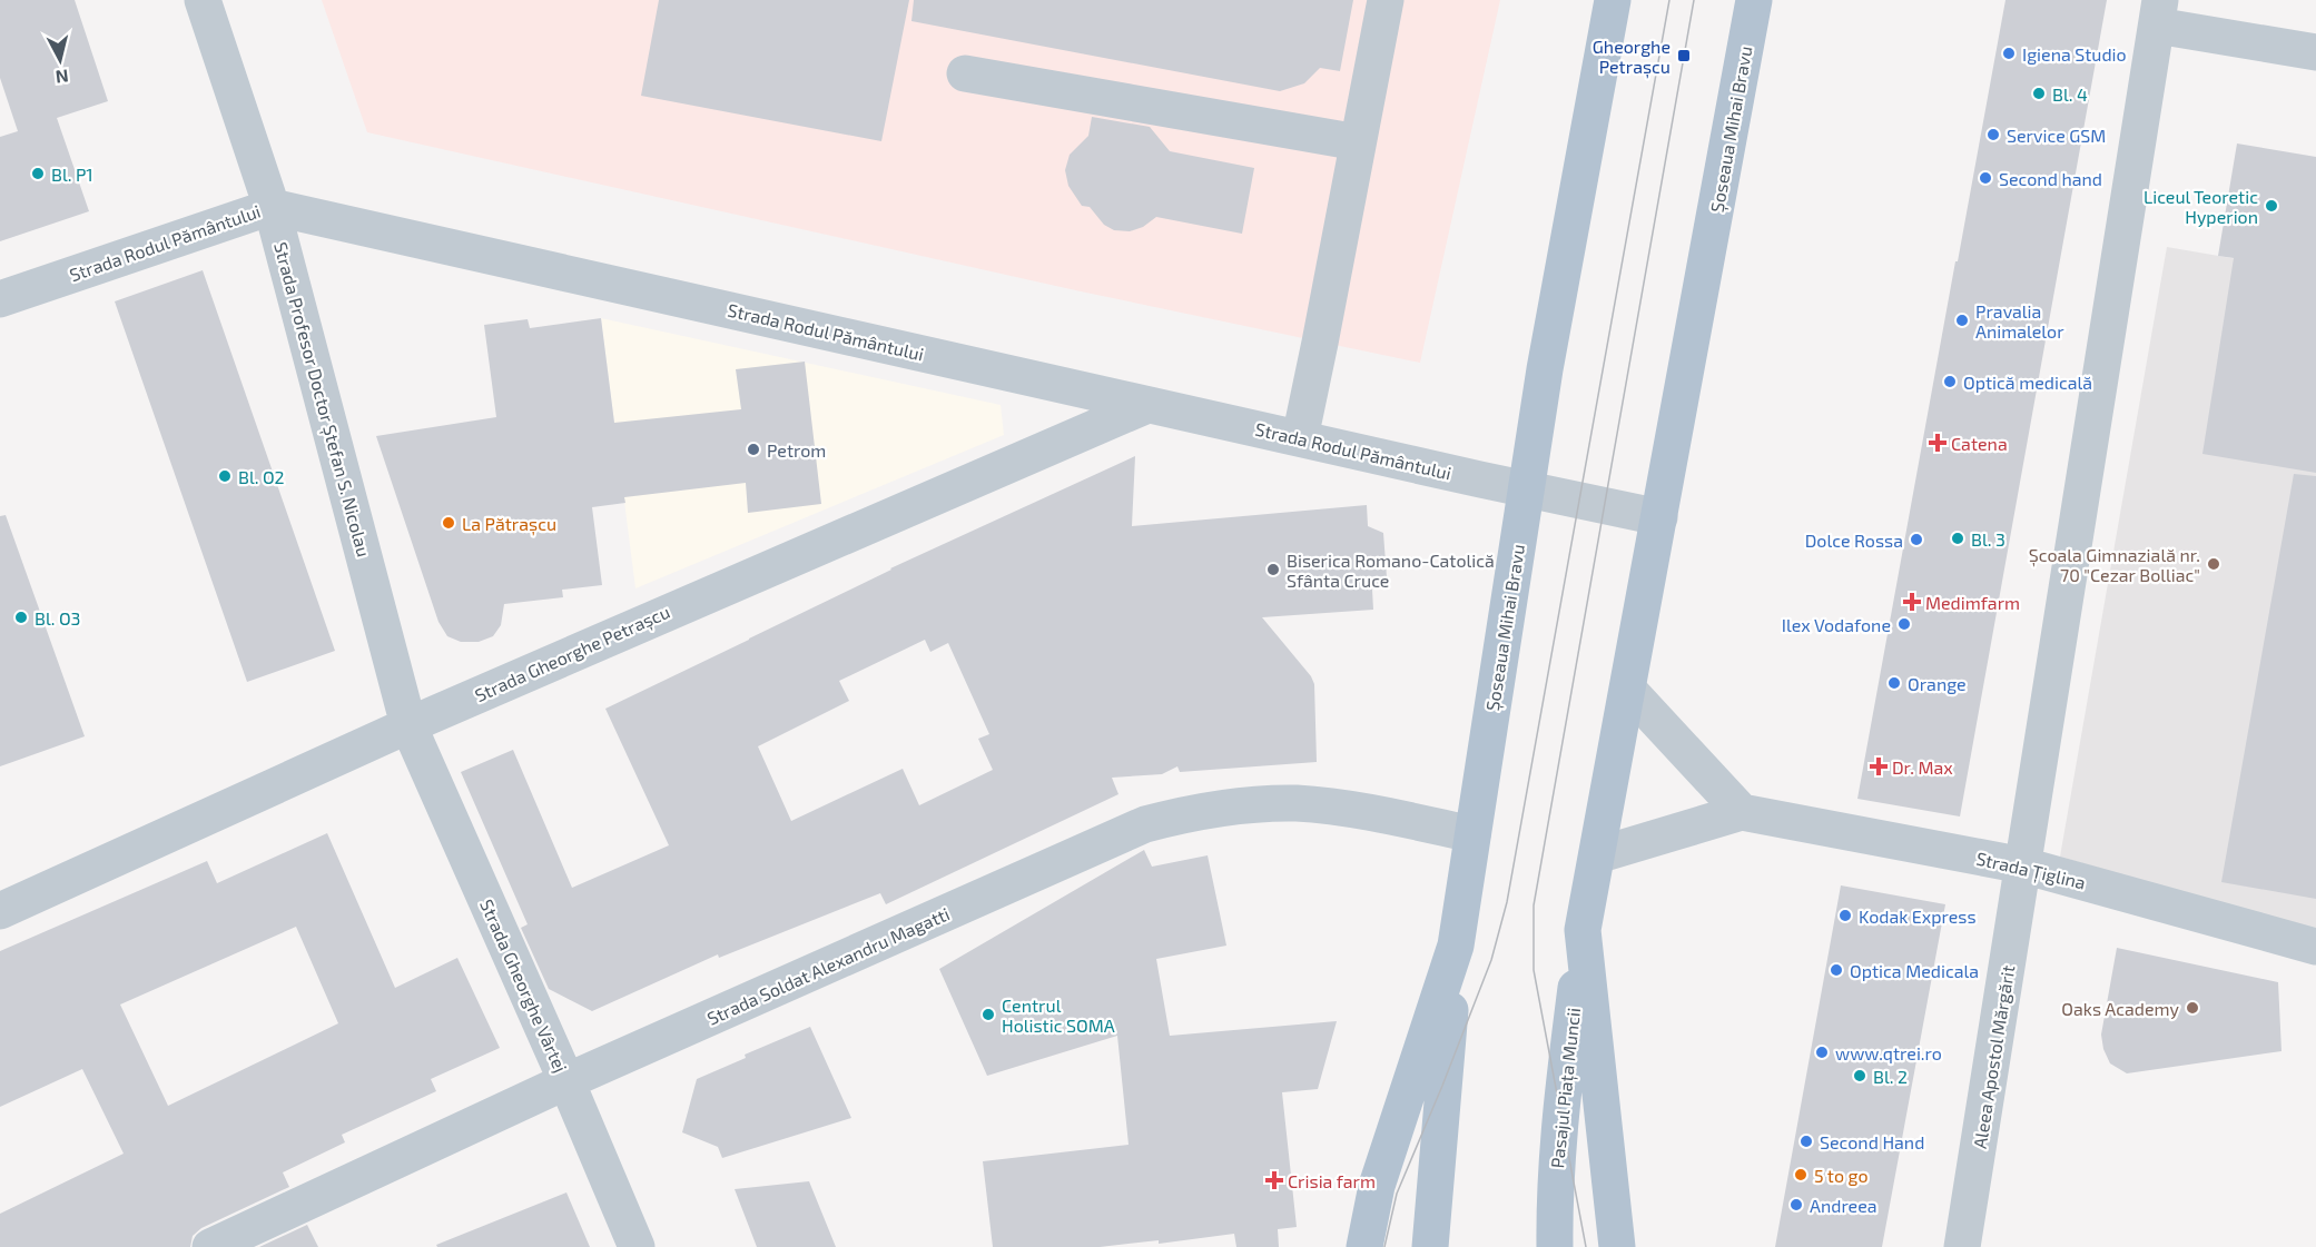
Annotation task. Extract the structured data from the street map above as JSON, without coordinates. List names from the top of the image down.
{
  "streets": {
    "main road": ["Șoseaua Mihai Bravu", "Pasajul Piața Muncii"],
    "street": [
      "Strada Rodul Pământului",
      "Strada Profesor Doctor Ștefan S. Nicolau",
      "Strada Gheorghe Petrașcu",
      "Strada Țiglina",
      "Strada Soldat Alexandru Magatti",
      "Strada Gheorghe Vârtej",
      "Aleea Apostol Mărgărit"
    ]
  },
  "crossings": [
    ["Șoseaua Mihai Bravu", "Strada Rodul Pământului"],
    ["Șoseaua Mihai Bravu", "Strada Soldat Alexandru Magatti"],
    ["Șoseaua Mihai Bravu", "Pasajul Piața Muncii"],
    ["Strada Rodul Pământului", "Strada Profesor Doctor Ștefan S. Nicolau"],
    ["Strada Rodul Pământului", "Strada Gheorghe Petrașcu"],
    ["Strada Profesor Doctor Ștefan S. Nicolau", "Strada Gheorghe Petrașcu"],
    ["Strada Profesor Doctor Ștefan S. Nicolau", "Strada Gheorghe Vârtej"],
    ["Strada Gheorghe Petrașcu", "Strada Gheorghe Vârtej"],
    ["Strada Țiglina", "Aleea Apostol Mărgărit"],
    ["Strada Soldat Alexandru Magatti", "Strada Gheorghe Vârtej"]
  ],
  "places": {
    "other": [
      "Igiena Studio",
      "Bl. 4",
      "Service GSM",
      "Bl. P1",
      "Second hand",
      "Liceul Teoretic Hyperion",
      "Pravalia Animalelor",
      "Optică medicală",
      "Petrom",
      "Bl. O2",
      "La Pătrașcu",
      "Bl. 3",
      "Dolce Rossa",
      "Școala Gimnazială nr. 70 \"Cezar Bolliac\"",
      "Biserica Romano-Catolică Sfânta Cruce",
      "Bl. O3",
      "Ilex Vodafone",
      "Orange",
      "Kodak Express",
      "Optica Medicala",
      "Oaks Academy",
      "Centrul Holistic SOMA",
      "www.qtrei.ro",
      "Bl. 2",
      "Second Hand",
      "5 to go",
      "Andreea"
    ],
    "transit": ["Gheorghe Petrașcu"],
    "health": [
      "Catena",
      "Medimfarm",
      "Dr. Max",
      "Crisia farm"
    ]
  },
  "north": "bottom"
}
